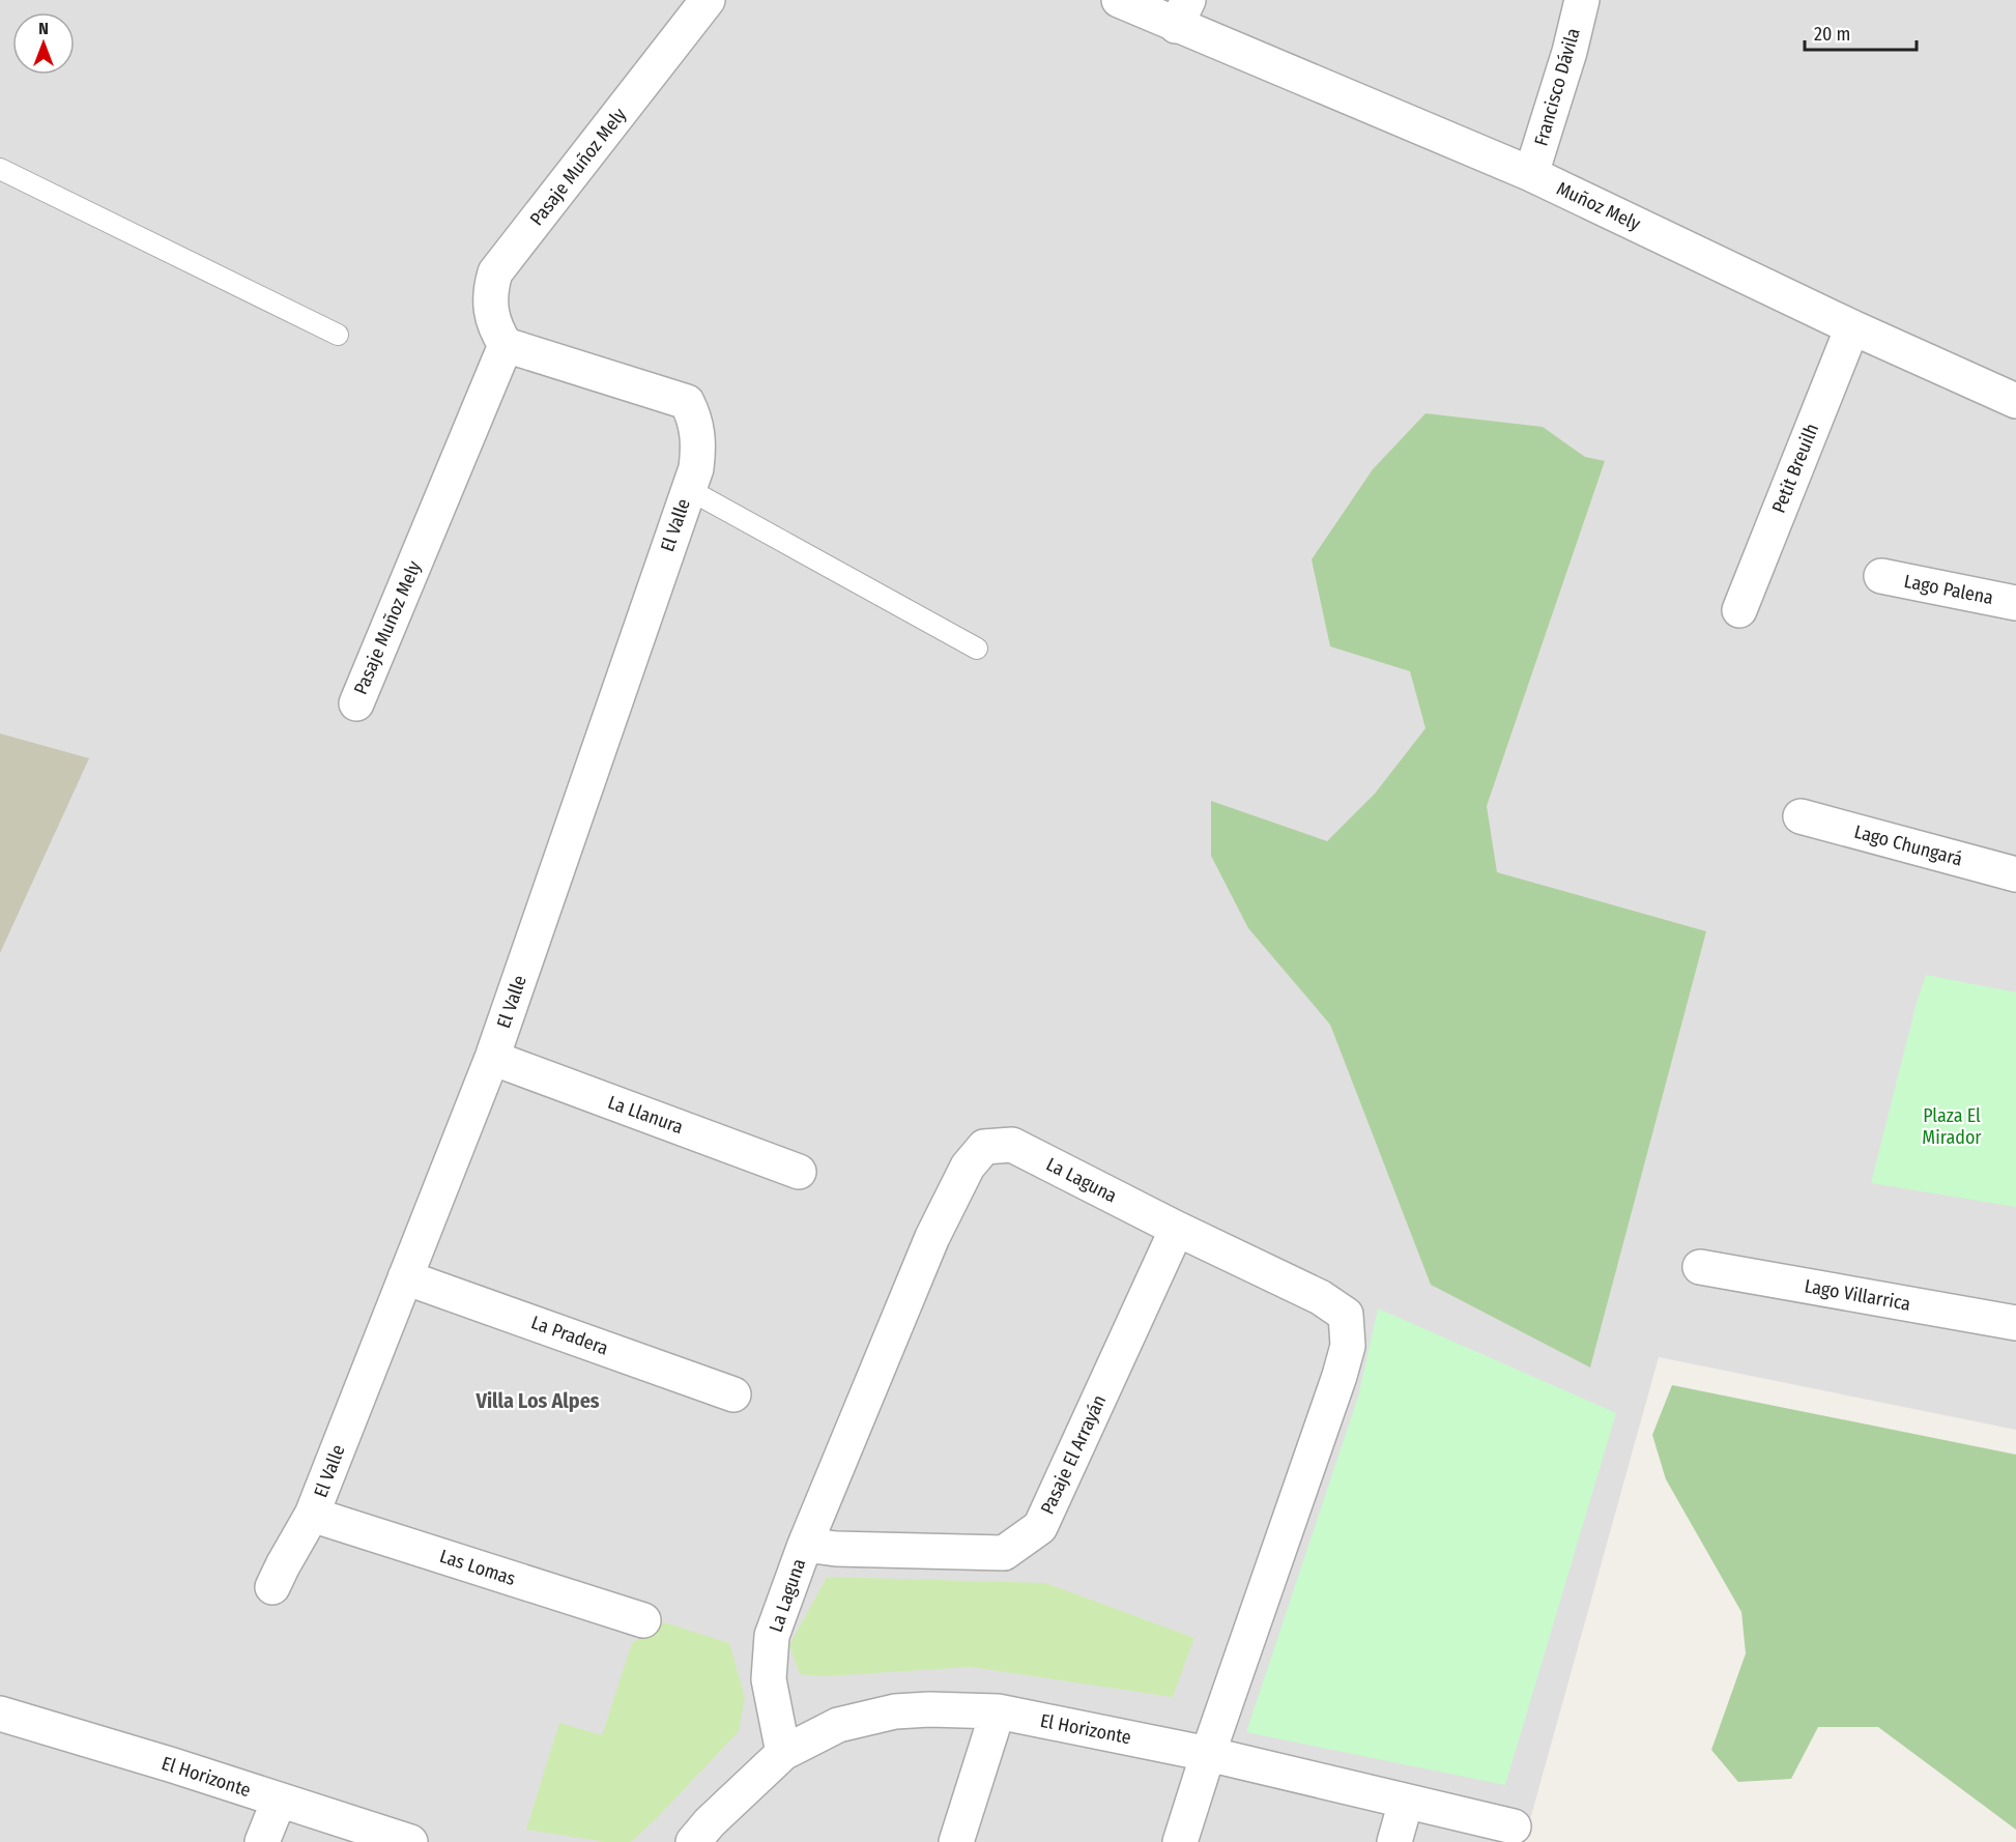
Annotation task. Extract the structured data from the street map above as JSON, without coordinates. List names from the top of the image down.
{
  "streets": {
    "street": [
      "Francisco Dávila",
      "Pasaje Muñoz Mely",
      "Muñoz Mely",
      "Petit Breuilh",
      "El Valle",
      "Lago Palena",
      "Lago Chungará",
      "La Llanura",
      "La Laguna",
      "Lago Villarrica",
      "La Pradera",
      "Pasaje El Arrayán",
      "Las Lomas",
      "El Horizonte"
    ]
  },
  "crossings": [
    ["Francisco Dávila", "Muñoz Mely"],
    ["Pasaje Muñoz Mely", "El Valle"],
    ["Muñoz Mely", "Petit Breuilh"],
    ["El Valle", "La Llanura"],
    ["El Valle", "La Pradera"],
    ["El Valle", "Las Lomas"],
    ["La Laguna", "Pasaje El Arrayán"],
    ["La Laguna", "El Horizonte"]
  ],
  "districts": ["Villa Los Alpes"],
  "parks": ["Plaza El Mirador"],
  "scale_bar": "20 m",
  "north": "top"
}
